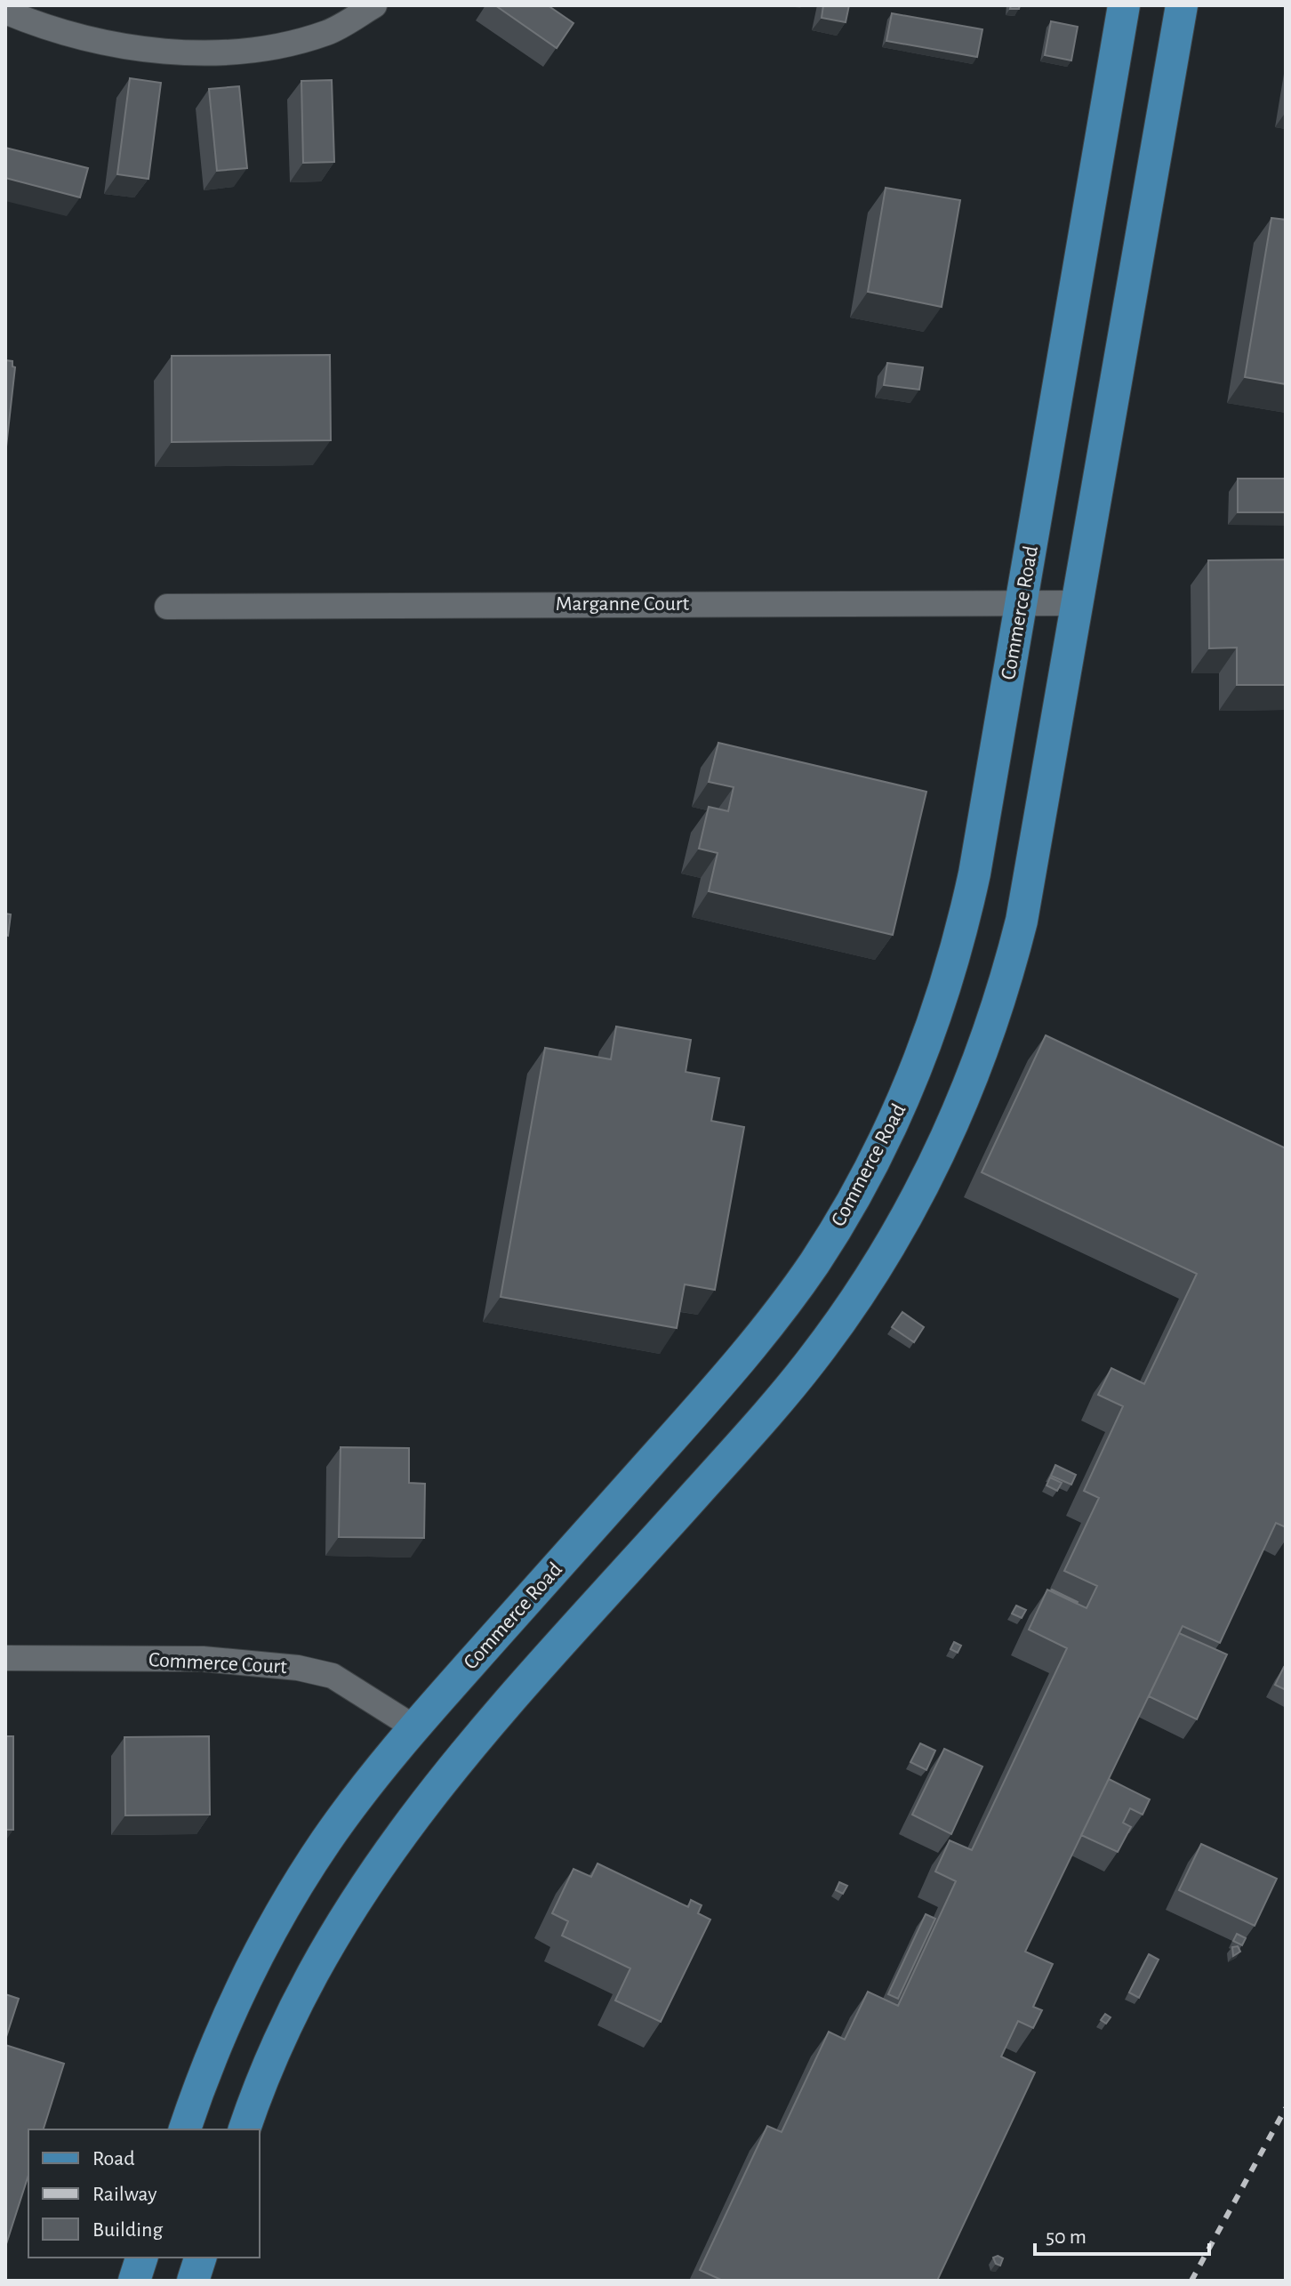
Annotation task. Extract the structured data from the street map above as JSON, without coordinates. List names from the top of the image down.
{
  "streets": {
    "main road": ["Commerce Road"],
    "street": ["Marganne Court", "Commerce Court"]
  },
  "crossings": [
    ["Marganne Court", "Commerce Road"],
    ["Commerce Road", "Commerce Court"]
  ],
  "legend": ["Road", "Railway", "Building"],
  "scale_bar": "50 m"
}
